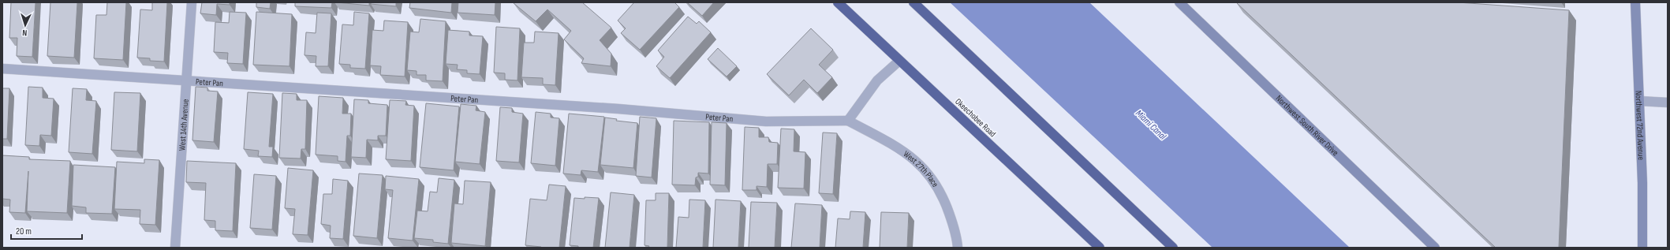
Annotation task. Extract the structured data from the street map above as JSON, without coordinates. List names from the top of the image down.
{
  "streets": {
    "highway": ["Okeechobee Road"],
    "street": [
      "Peter Pan",
      "Northwest South River Drive",
      "Northwest 72nd Avenue",
      "West 14th Avenue",
      "West 27th Place"
    ]
  },
  "crossings": [
    ["Peter Pan", "West 14th Avenue"],
    ["Peter Pan", "West 27th Place"]
  ],
  "water": ["Miami Canal"],
  "scale_bar": "20 m",
  "north": "bottom"
}
